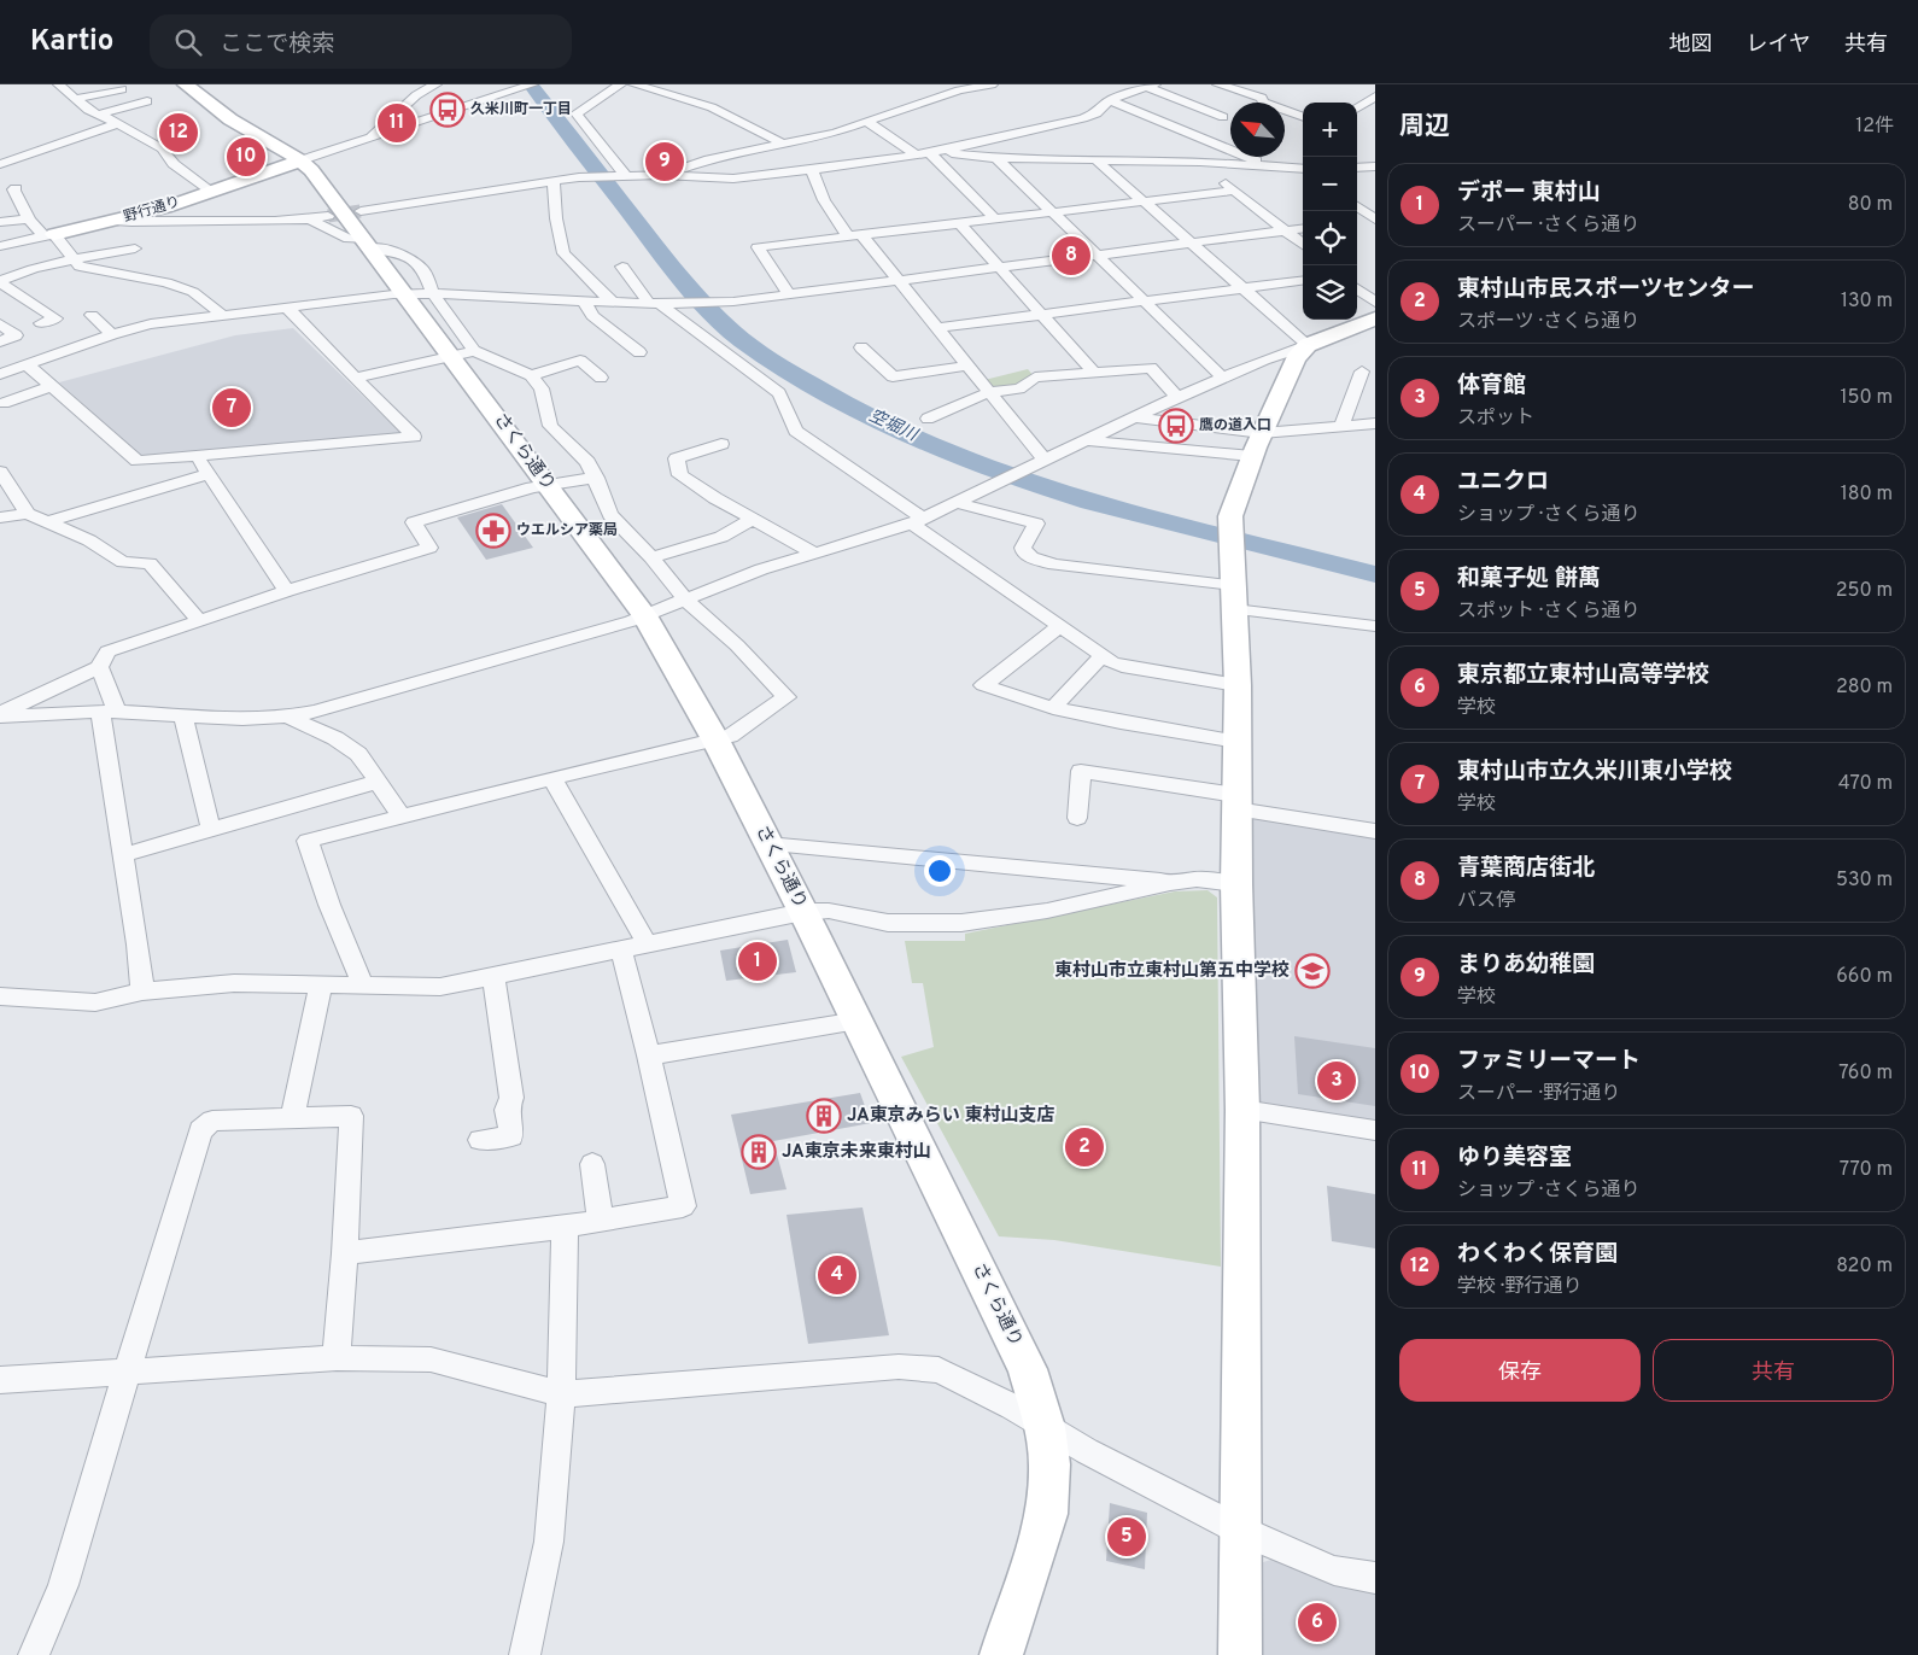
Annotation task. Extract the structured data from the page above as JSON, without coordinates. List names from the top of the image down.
{
  "streets": {
    "street": ["野行通り", "さくら通り"]
  },
  "crossings": [
    ["野行通り", "さくら通り"]
  ],
  "water": ["空堀川"],
  "places": {
    "bus stop": ["久米川町一丁目", "鷹の道入口"],
    "pharmacy": ["ウエルシア薬局"],
    "school or university": ["東村山市立東村山第五中学校"],
    "building": ["JA東京みらい 東村山支店", "JA東京未来東村山"]
  },
  "north": "top left",
  "page": {
    "header": "Kartio",
    "search": "ここで検索",
    "nav": ["地図", "レイヤ", "共有"],
    "heading": ["周辺", "12件"],
    "pins": [
      "11",
      "12",
      "10",
      "9",
      "8",
      "7",
      "1",
      "3",
      "2",
      "4",
      "5",
      "6"
    ],
    "map_buttons": ["+", "−"],
    "list": [
      {
        "mark": "1",
        "name": "デポー 東村山",
        "note": "スーパー · さくら通り",
        "value": "80 m"
      },
      {
        "mark": "2",
        "name": "東村山市民スポーツセンター",
        "note": "スポーツ · さくら通り",
        "value": "130 m"
      },
      {
        "mark": "3",
        "name": "体育館",
        "note": "スポット",
        "value": "150 m"
      },
      {
        "mark": "4",
        "name": "ユニクロ",
        "note": "ショップ · さくら通り",
        "value": "180 m"
      },
      {
        "mark": "5",
        "name": "和菓子処 餅萬",
        "note": "スポット · さくら通り",
        "value": "250 m"
      },
      {
        "mark": "6",
        "name": "東京都立東村山高等学校",
        "note": "学校",
        "value": "280 m"
      },
      {
        "mark": "7",
        "name": "東村山市立久米川東小学校",
        "note": "学校",
        "value": "470 m"
      },
      {
        "mark": "8",
        "name": "青葉商店街北",
        "note": "バス停",
        "value": "530 m"
      },
      {
        "mark": "9",
        "name": "まりあ幼稚園",
        "note": "学校",
        "value": "660 m"
      },
      {
        "mark": "10",
        "name": "ファミリーマート",
        "note": "スーパー · 野行通り",
        "value": "760 m"
      },
      {
        "mark": "11",
        "name": "ゆり美容室",
        "note": "ショップ · さくら通り",
        "value": "770 m"
      },
      {
        "mark": "12",
        "name": "わくわく保育園",
        "note": "学校 · 野行通り",
        "value": "820 m"
      }
    ],
    "buttons": ["保存", "共有"]
  }
}
